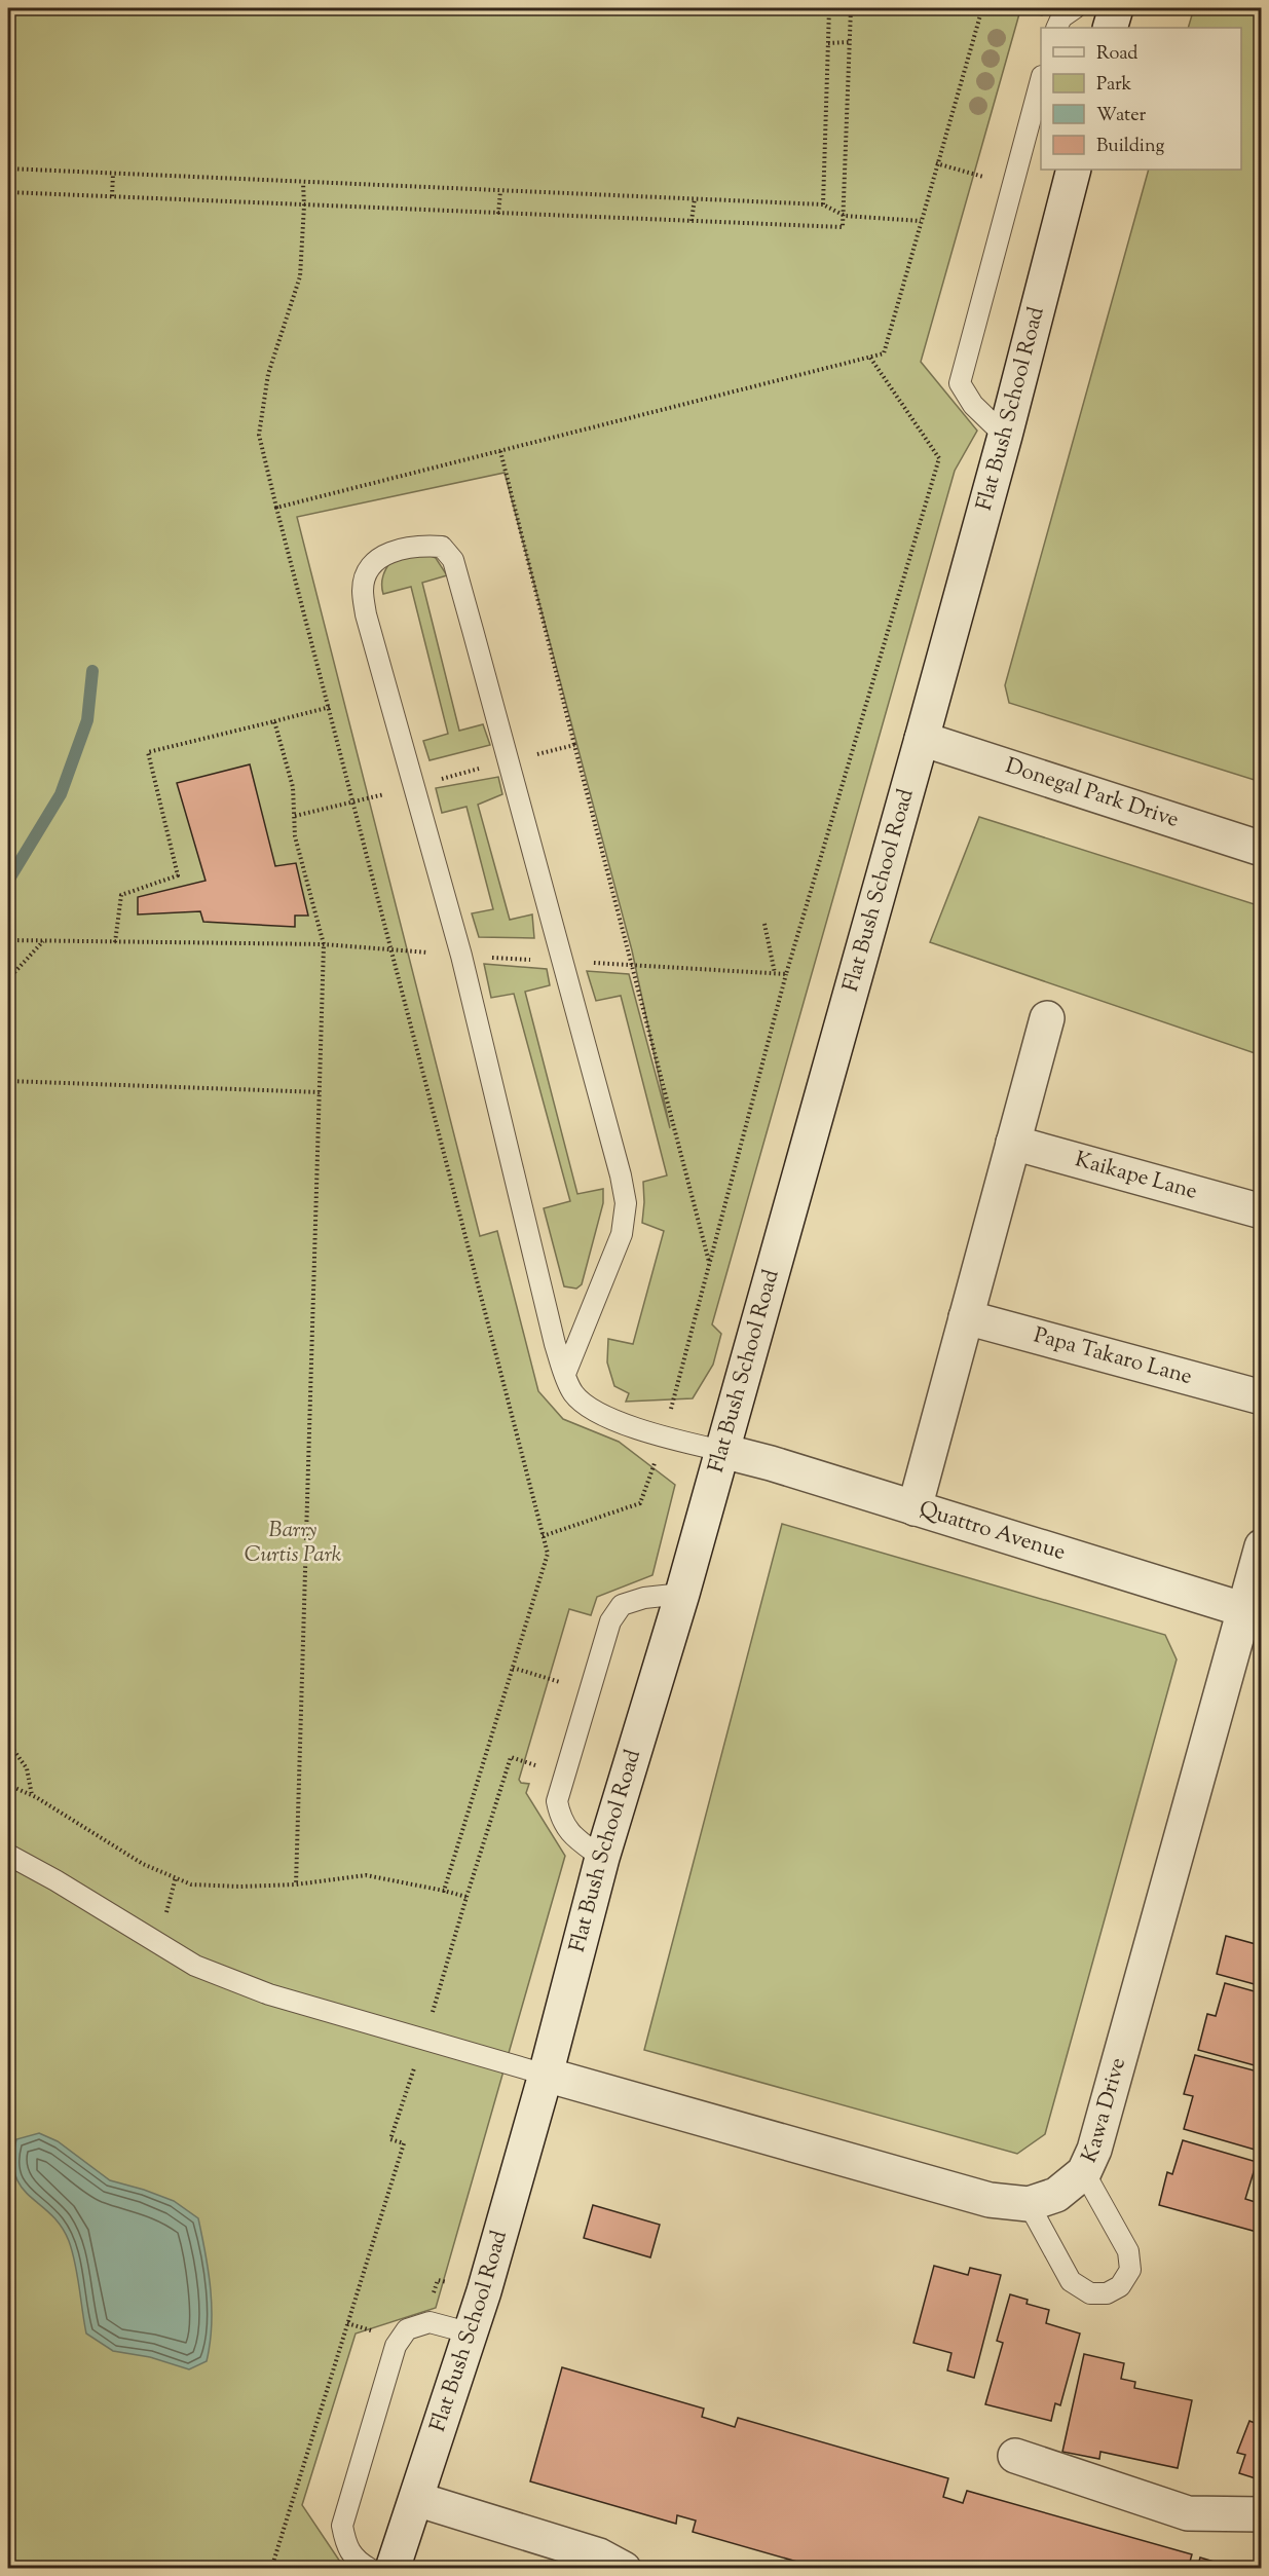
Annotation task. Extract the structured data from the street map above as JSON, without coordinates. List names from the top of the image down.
{
  "streets": {
    "street": [
      "Flat Bush School Road",
      "Donegal Park Drive",
      "Kaikape Lane",
      "Papa Takaro Lane",
      "Quattro Avenue",
      "Kawa Drive"
    ]
  },
  "crossings": [
    ["Flat Bush School Road", "Donegal Park Drive"],
    ["Flat Bush School Road", "Quattro Avenue"],
    ["Flat Bush School Road", "Kawa Drive"],
    ["Quattro Avenue", "Kawa Drive"]
  ],
  "parks": ["Barry Curtis Park"],
  "legend": [
    "Road",
    "Park",
    "Water",
    "Building"
  ]
}
